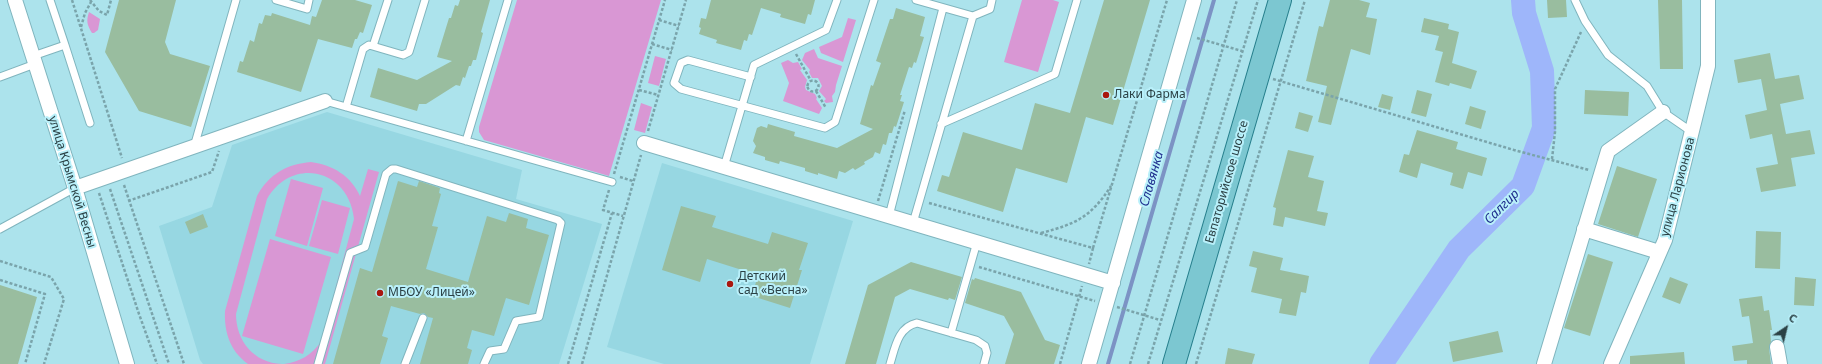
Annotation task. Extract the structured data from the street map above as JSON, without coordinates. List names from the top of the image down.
{
  "streets": {
    "main road": ["Евпаторийское шоссе"],
    "street": ["улица Крымской Весны", "улица Ларионова"]
  },
  "water": ["Славянка", "Салгир"],
  "places": ["Лаки Фарма", "Детский сад «Весна»", "МБОУ «Лицей»"],
  "north": "top right"
}
